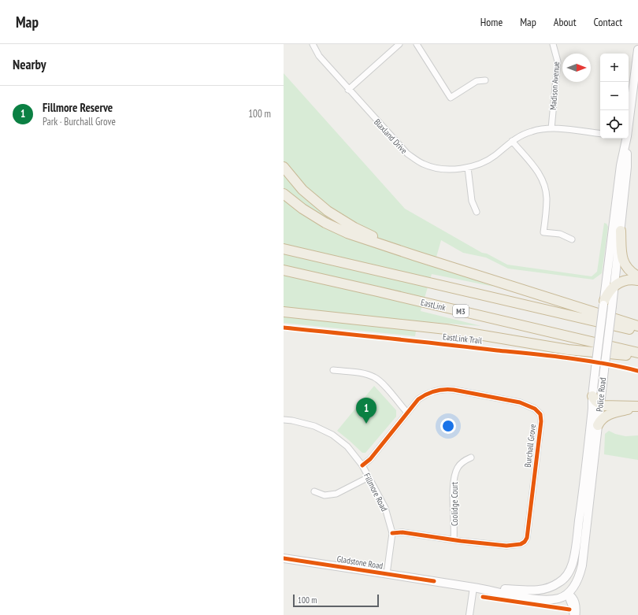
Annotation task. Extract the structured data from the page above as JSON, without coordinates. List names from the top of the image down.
{
  "streets": {
    "highway": ["EastLink", "M3"],
    "main road": ["Police Road", "Gladstone Road"],
    "street": [
      "Madison Avenue",
      "Blaxland Drive",
      "Burchall Grove",
      "Fillmore Road",
      "Coolidge Court"
    ],
    "cycle path": ["EastLink Trail"]
  },
  "crossings": [
    ["Madison Avenue", "Blaxland Drive"],
    ["Police Road", "Gladstone Road"],
    ["Burchall Grove", "Fillmore Road"],
    ["Burchall Grove", "Coolidge Court"],
    ["Fillmore Road", "Gladstone Road"]
  ],
  "scale_bar": "100 m",
  "north": "right",
  "page": {
    "header": "Map",
    "nav": [
      "Home",
      "Map",
      "About",
      "Contact"
    ],
    "heading": "Nearby",
    "map_buttons": ["+", "−"],
    "list": [
      {
        "mark": "1",
        "name": "Fillmore Reserve",
        "note": "Park · Burchall Grove",
        "value": "100 m"
      }
    ],
    "pins": "1",
    "scale": "100 m"
  }
}
